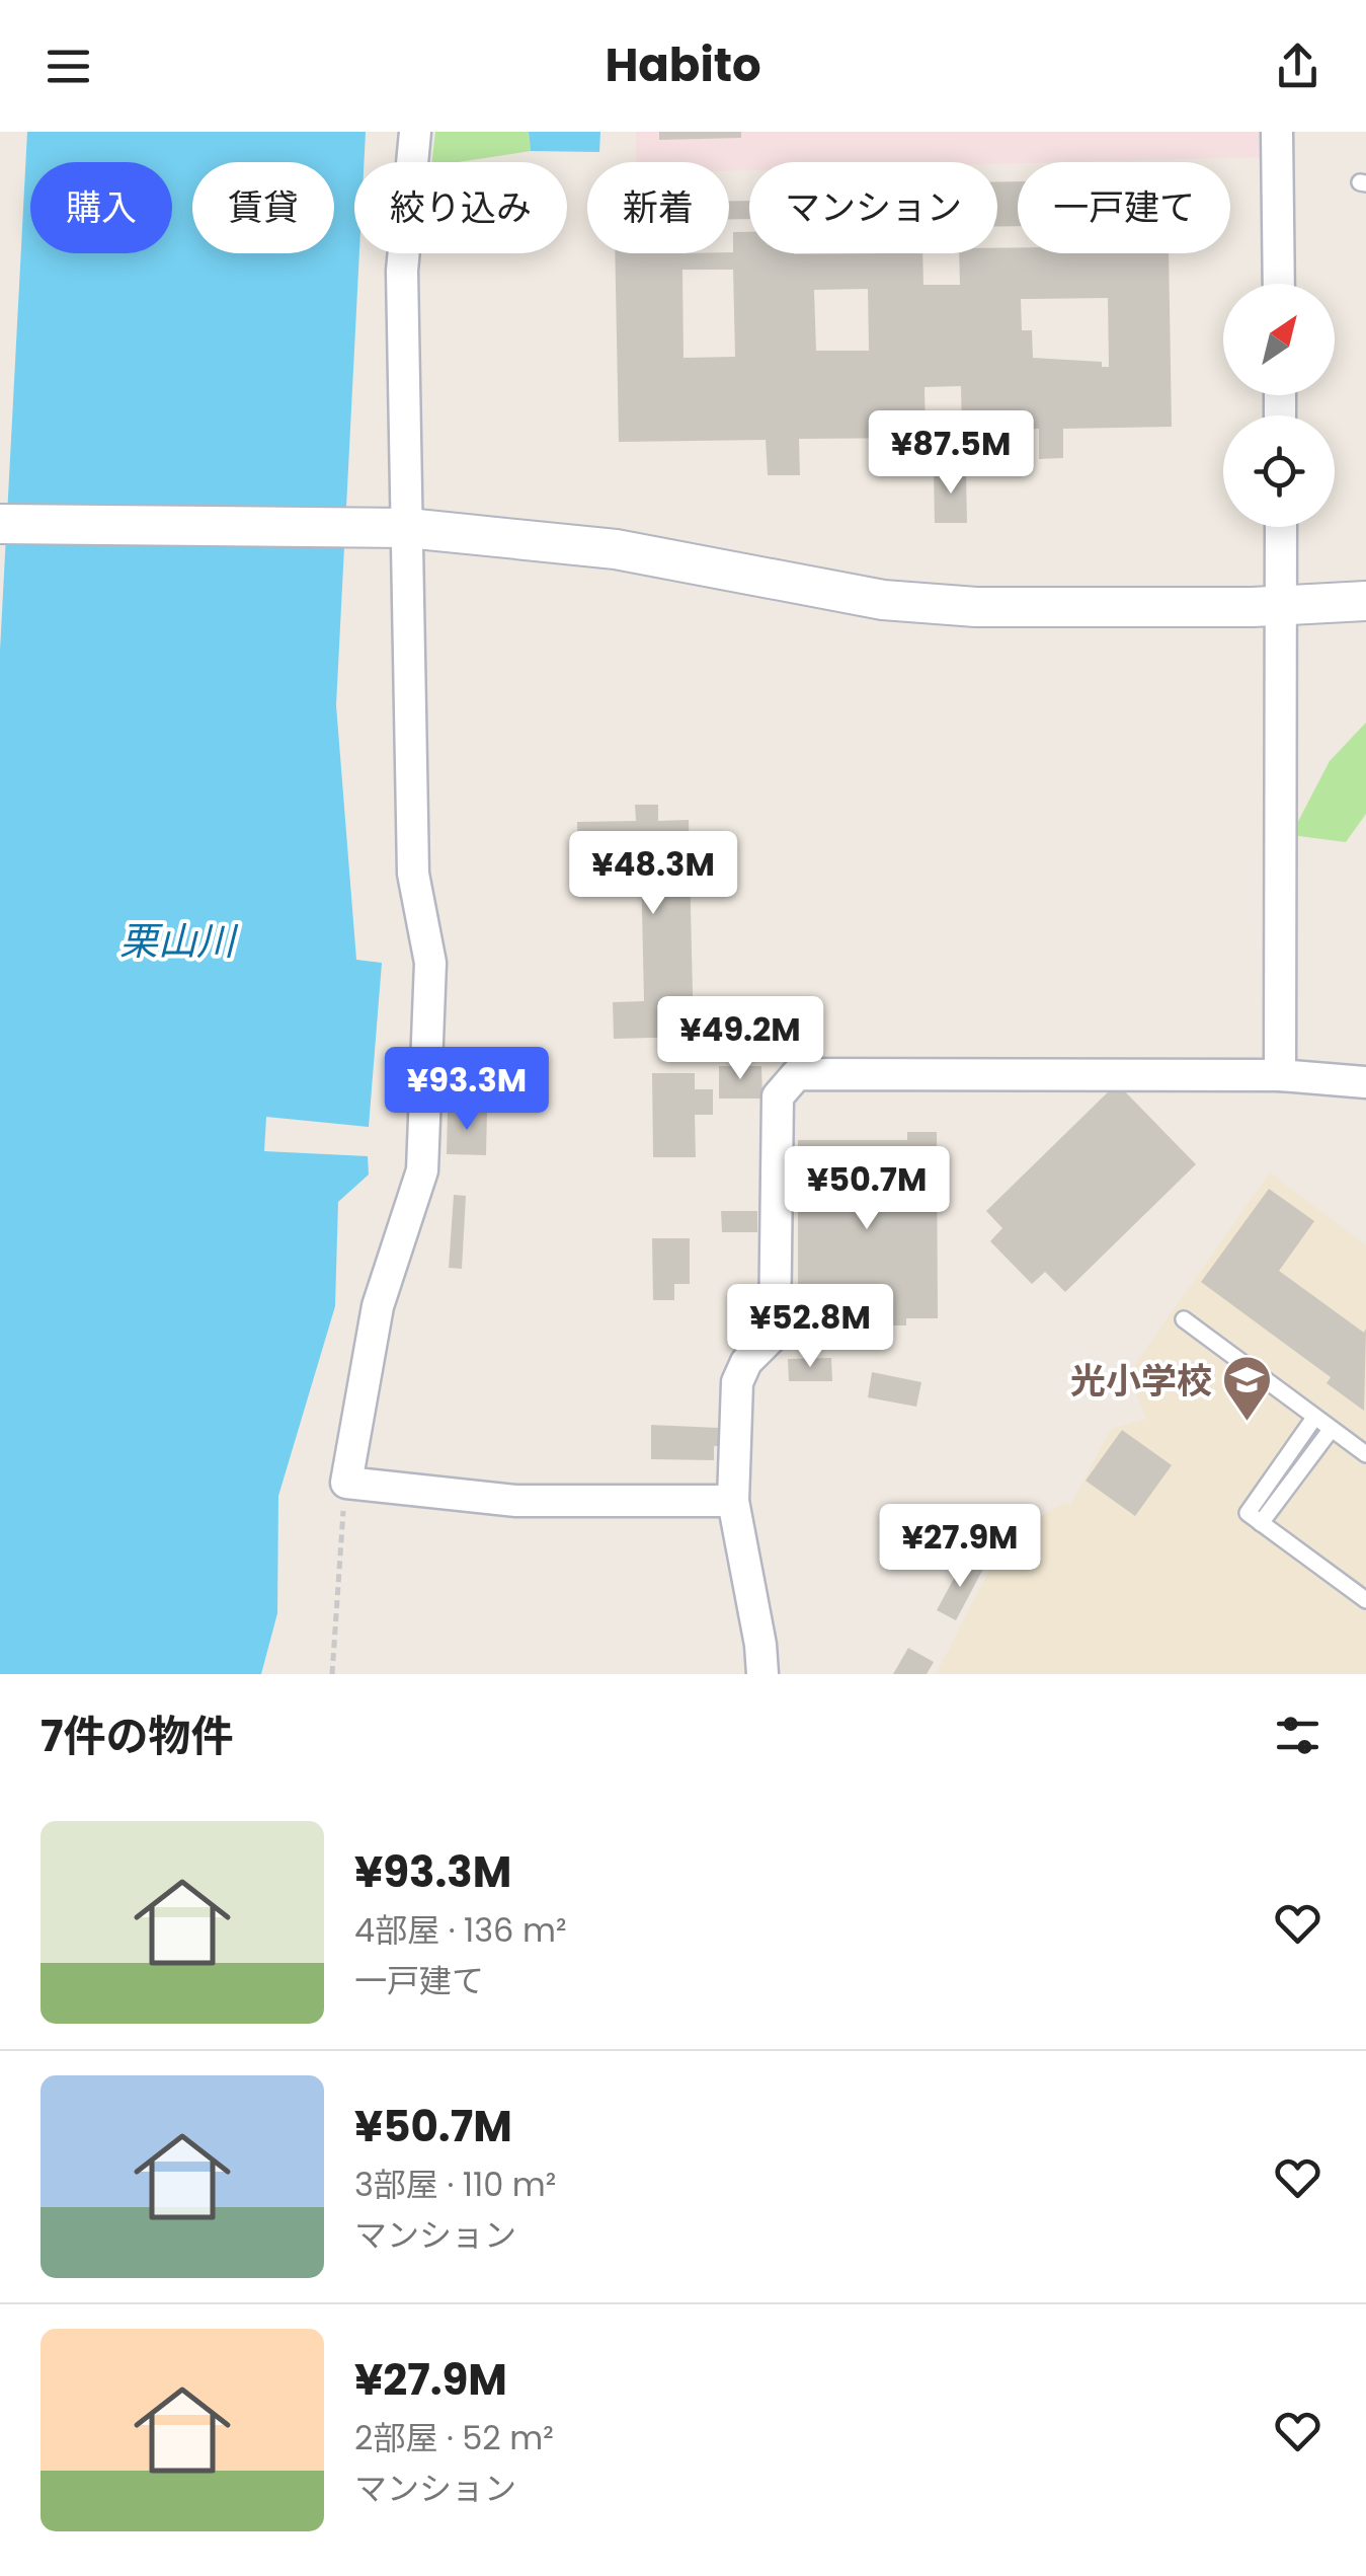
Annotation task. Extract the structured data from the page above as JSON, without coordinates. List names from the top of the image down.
{
  "water": ["栗山川"],
  "places": {
    "school or university": ["光小学校"]
  },
  "north": "top right",
  "page": {
    "header": "Habito",
    "chip": [
      "購入",
      "賃貸",
      "絞り込み",
      "新着",
      "マンション",
      "一戸建て"
    ],
    "price": [
      "¥87.5M",
      "¥48.3M",
      "¥49.2M",
      "¥93.3M",
      "¥50.7M",
      "¥52.8M",
      "¥27.9M"
    ],
    "heading": "7件の物件",
    "list": [
      {
        "name": "¥93.3M",
        "note": "4部屋 · 136 m² · 一戸建て"
      },
      {
        "name": "¥50.7M",
        "note": "3部屋 · 110 m² · マンション"
      },
      {
        "name": "¥27.9M",
        "note": "2部屋 · 52 m² · マンション"
      }
    ]
  }
}
